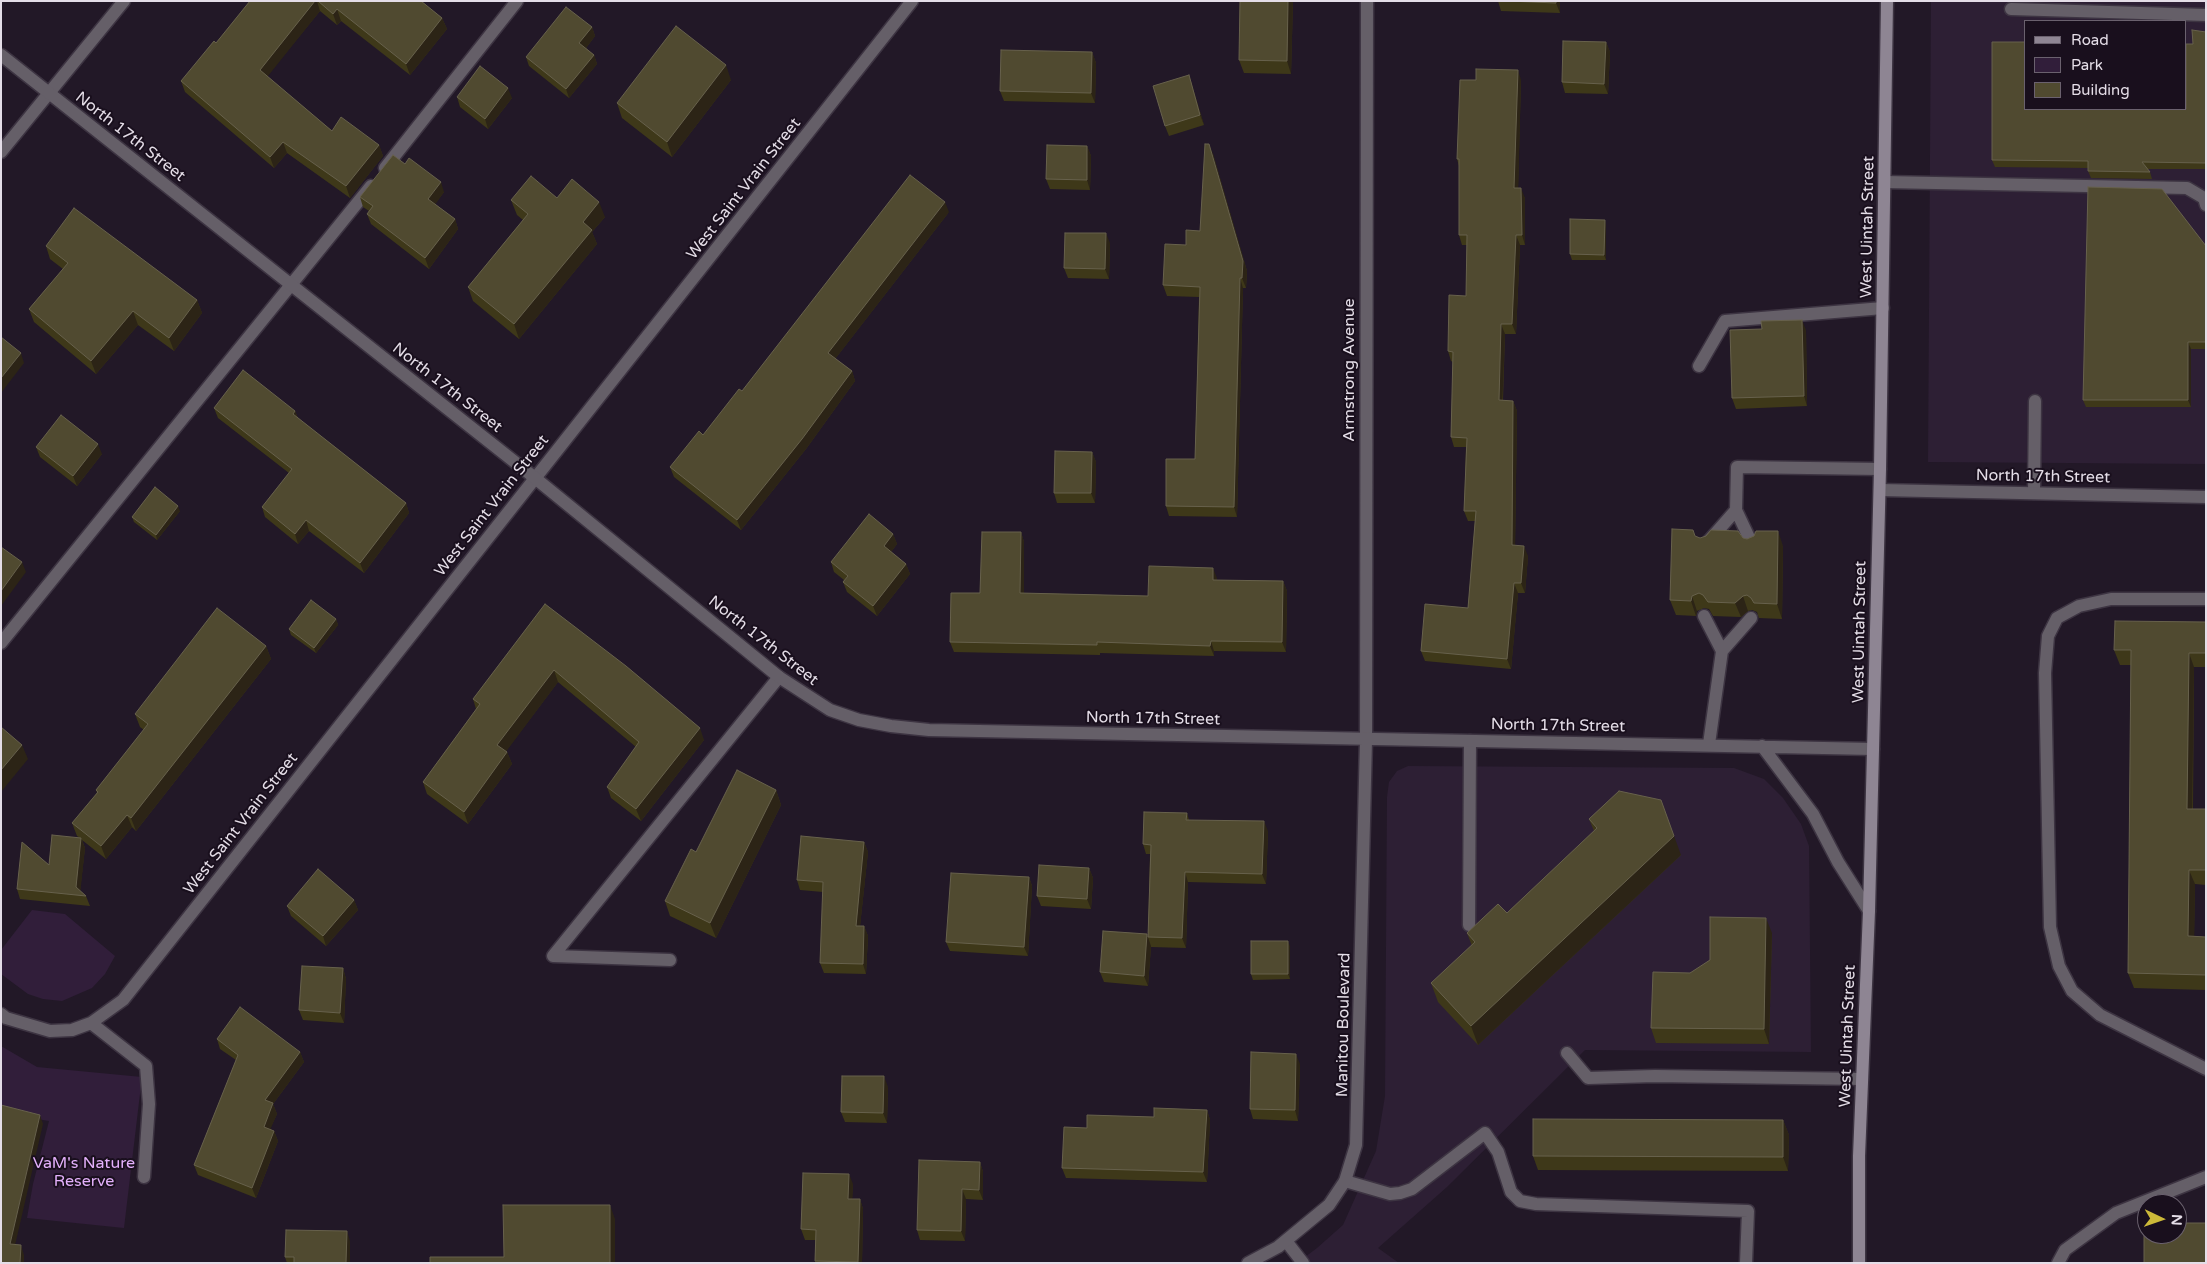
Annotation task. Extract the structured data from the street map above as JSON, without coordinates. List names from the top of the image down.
{
  "streets": {
    "main road": ["West Uintah Street"],
    "street": [
      "North 17th Street",
      "West Saint Vrain Street",
      "Armstrong Avenue",
      "Manitou Boulevard"
    ]
  },
  "crossings": [
    ["North 17th Street", "West Saint Vrain Street"],
    ["North 17th Street", "West Uintah Street"],
    ["North 17th Street", "Armstrong Avenue"],
    ["North 17th Street", "Manitou Boulevard"],
    ["Armstrong Avenue", "Manitou Boulevard"]
  ],
  "parks": ["VaM's Nature Reserve"],
  "legend": ["Road", "Park", "Building"],
  "north": "right"
}
